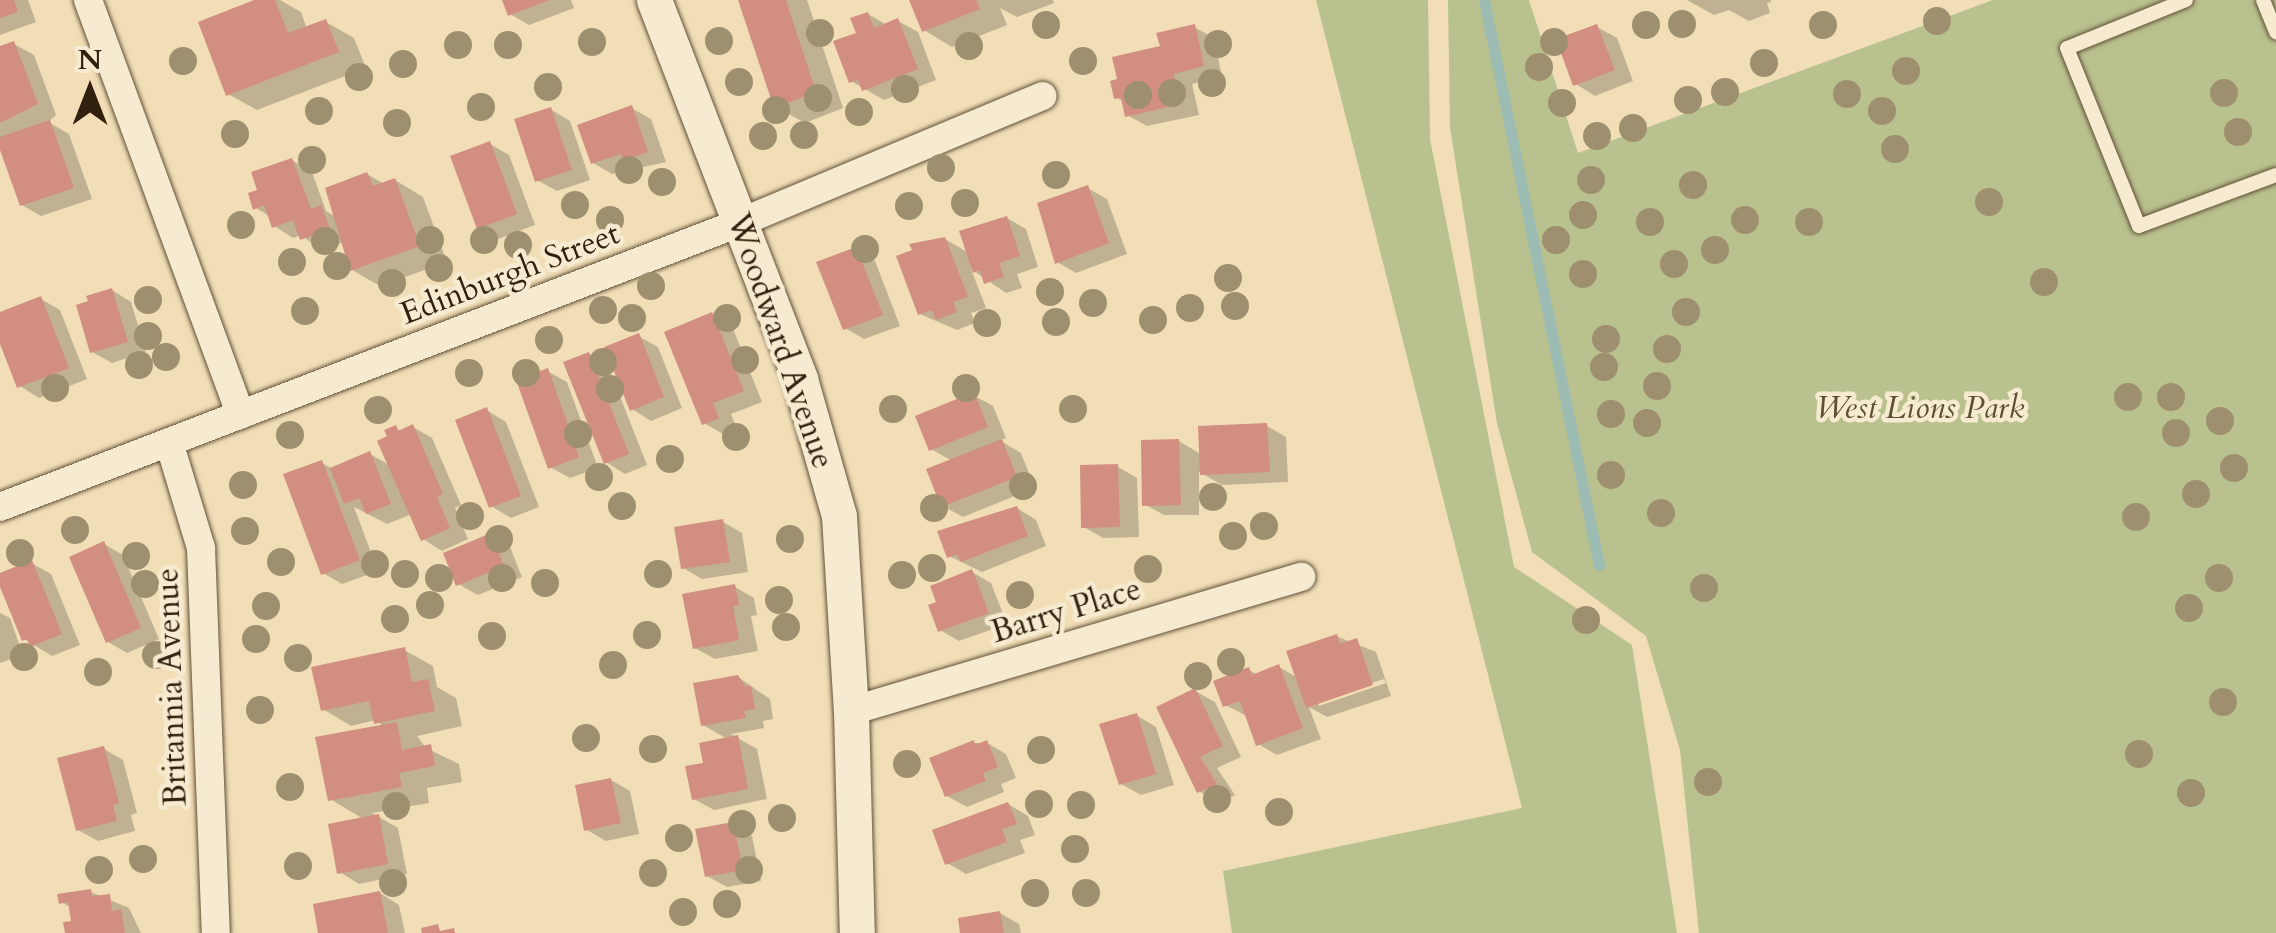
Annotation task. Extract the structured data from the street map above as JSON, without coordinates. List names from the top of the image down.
{
  "streets": {
    "street": [
      "Edinburgh Street",
      "Woodward Avenue",
      "Barry Place",
      "Britannia Avenue"
    ]
  },
  "crossings": [
    ["Edinburgh Street", "Woodward Avenue"],
    ["Edinburgh Street", "Britannia Avenue"],
    ["Woodward Avenue", "Barry Place"]
  ],
  "parks": ["West Lions Park"],
  "north": "top"
}
